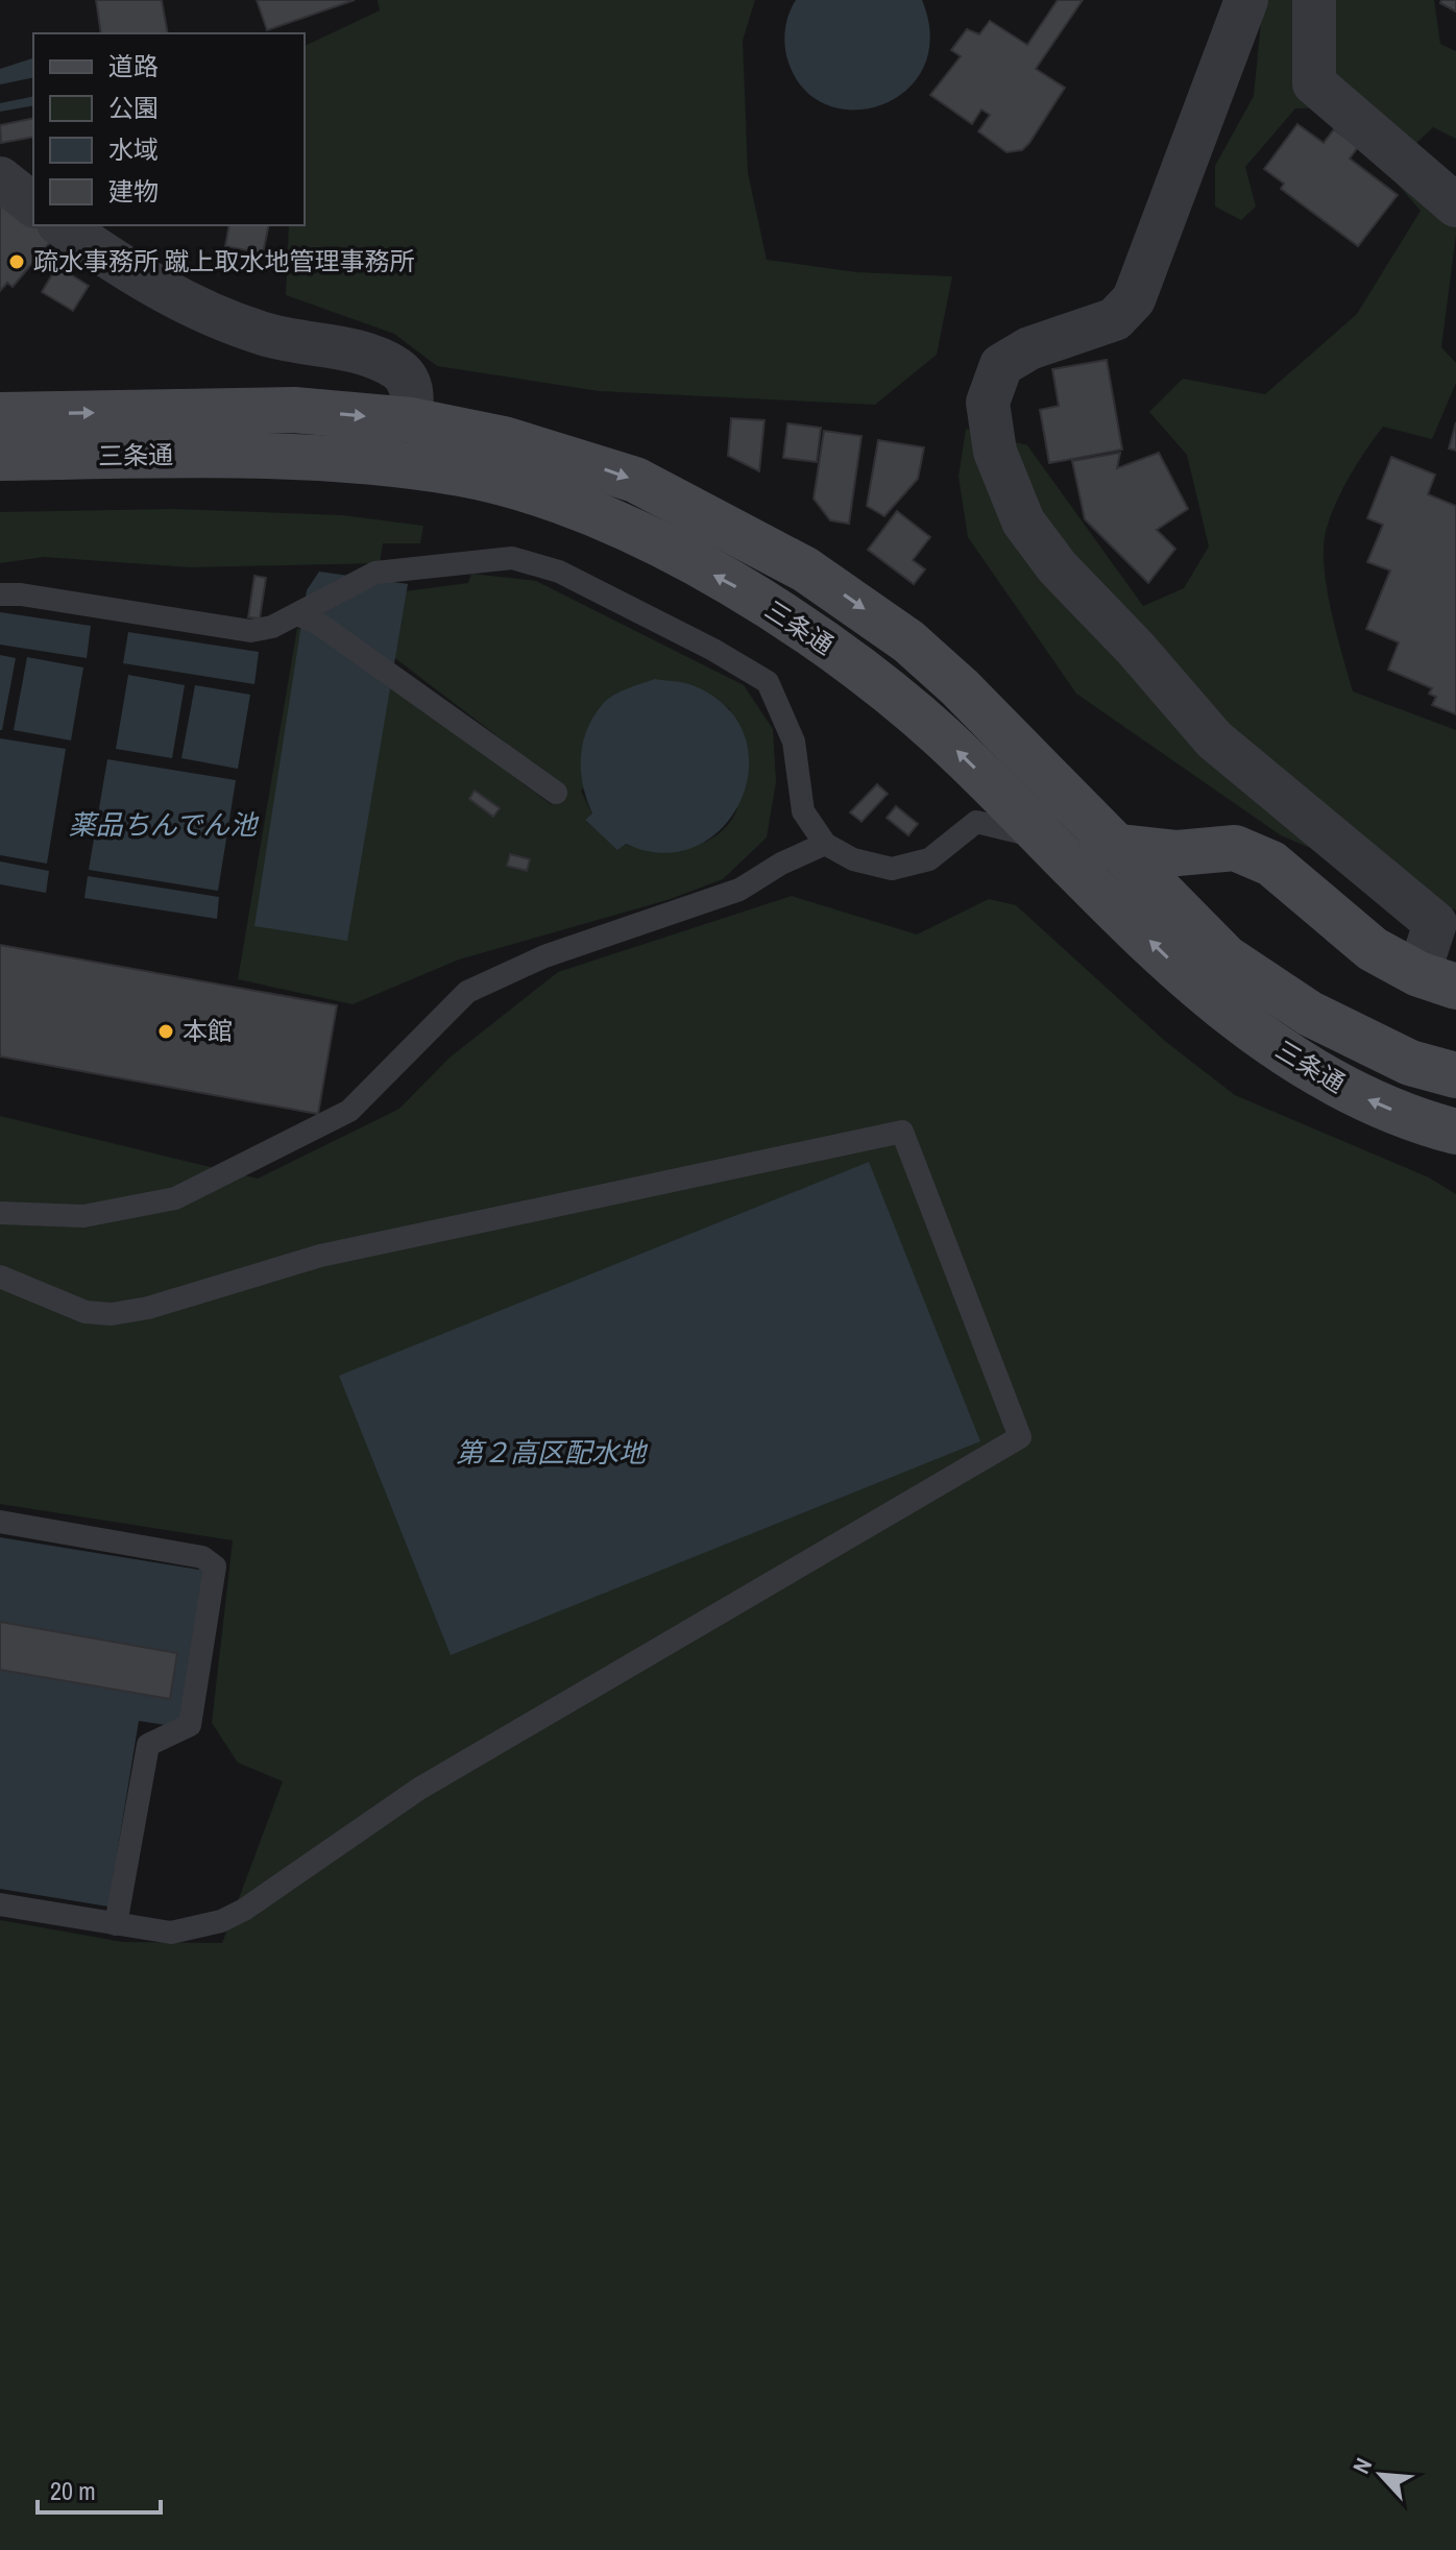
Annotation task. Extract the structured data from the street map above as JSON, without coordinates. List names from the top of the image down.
{
  "streets": {
    "main road": ["三条通"]
  },
  "water": ["薬品ちんでん池", "第２高区配水地"],
  "places": ["疏水事務所 蹴上取水地管理事務所", "本館"],
  "legend": [
    "道路",
    "公園",
    "水域",
    "建物"
  ],
  "scale_bar": "20 m",
  "north": "top left"
}
